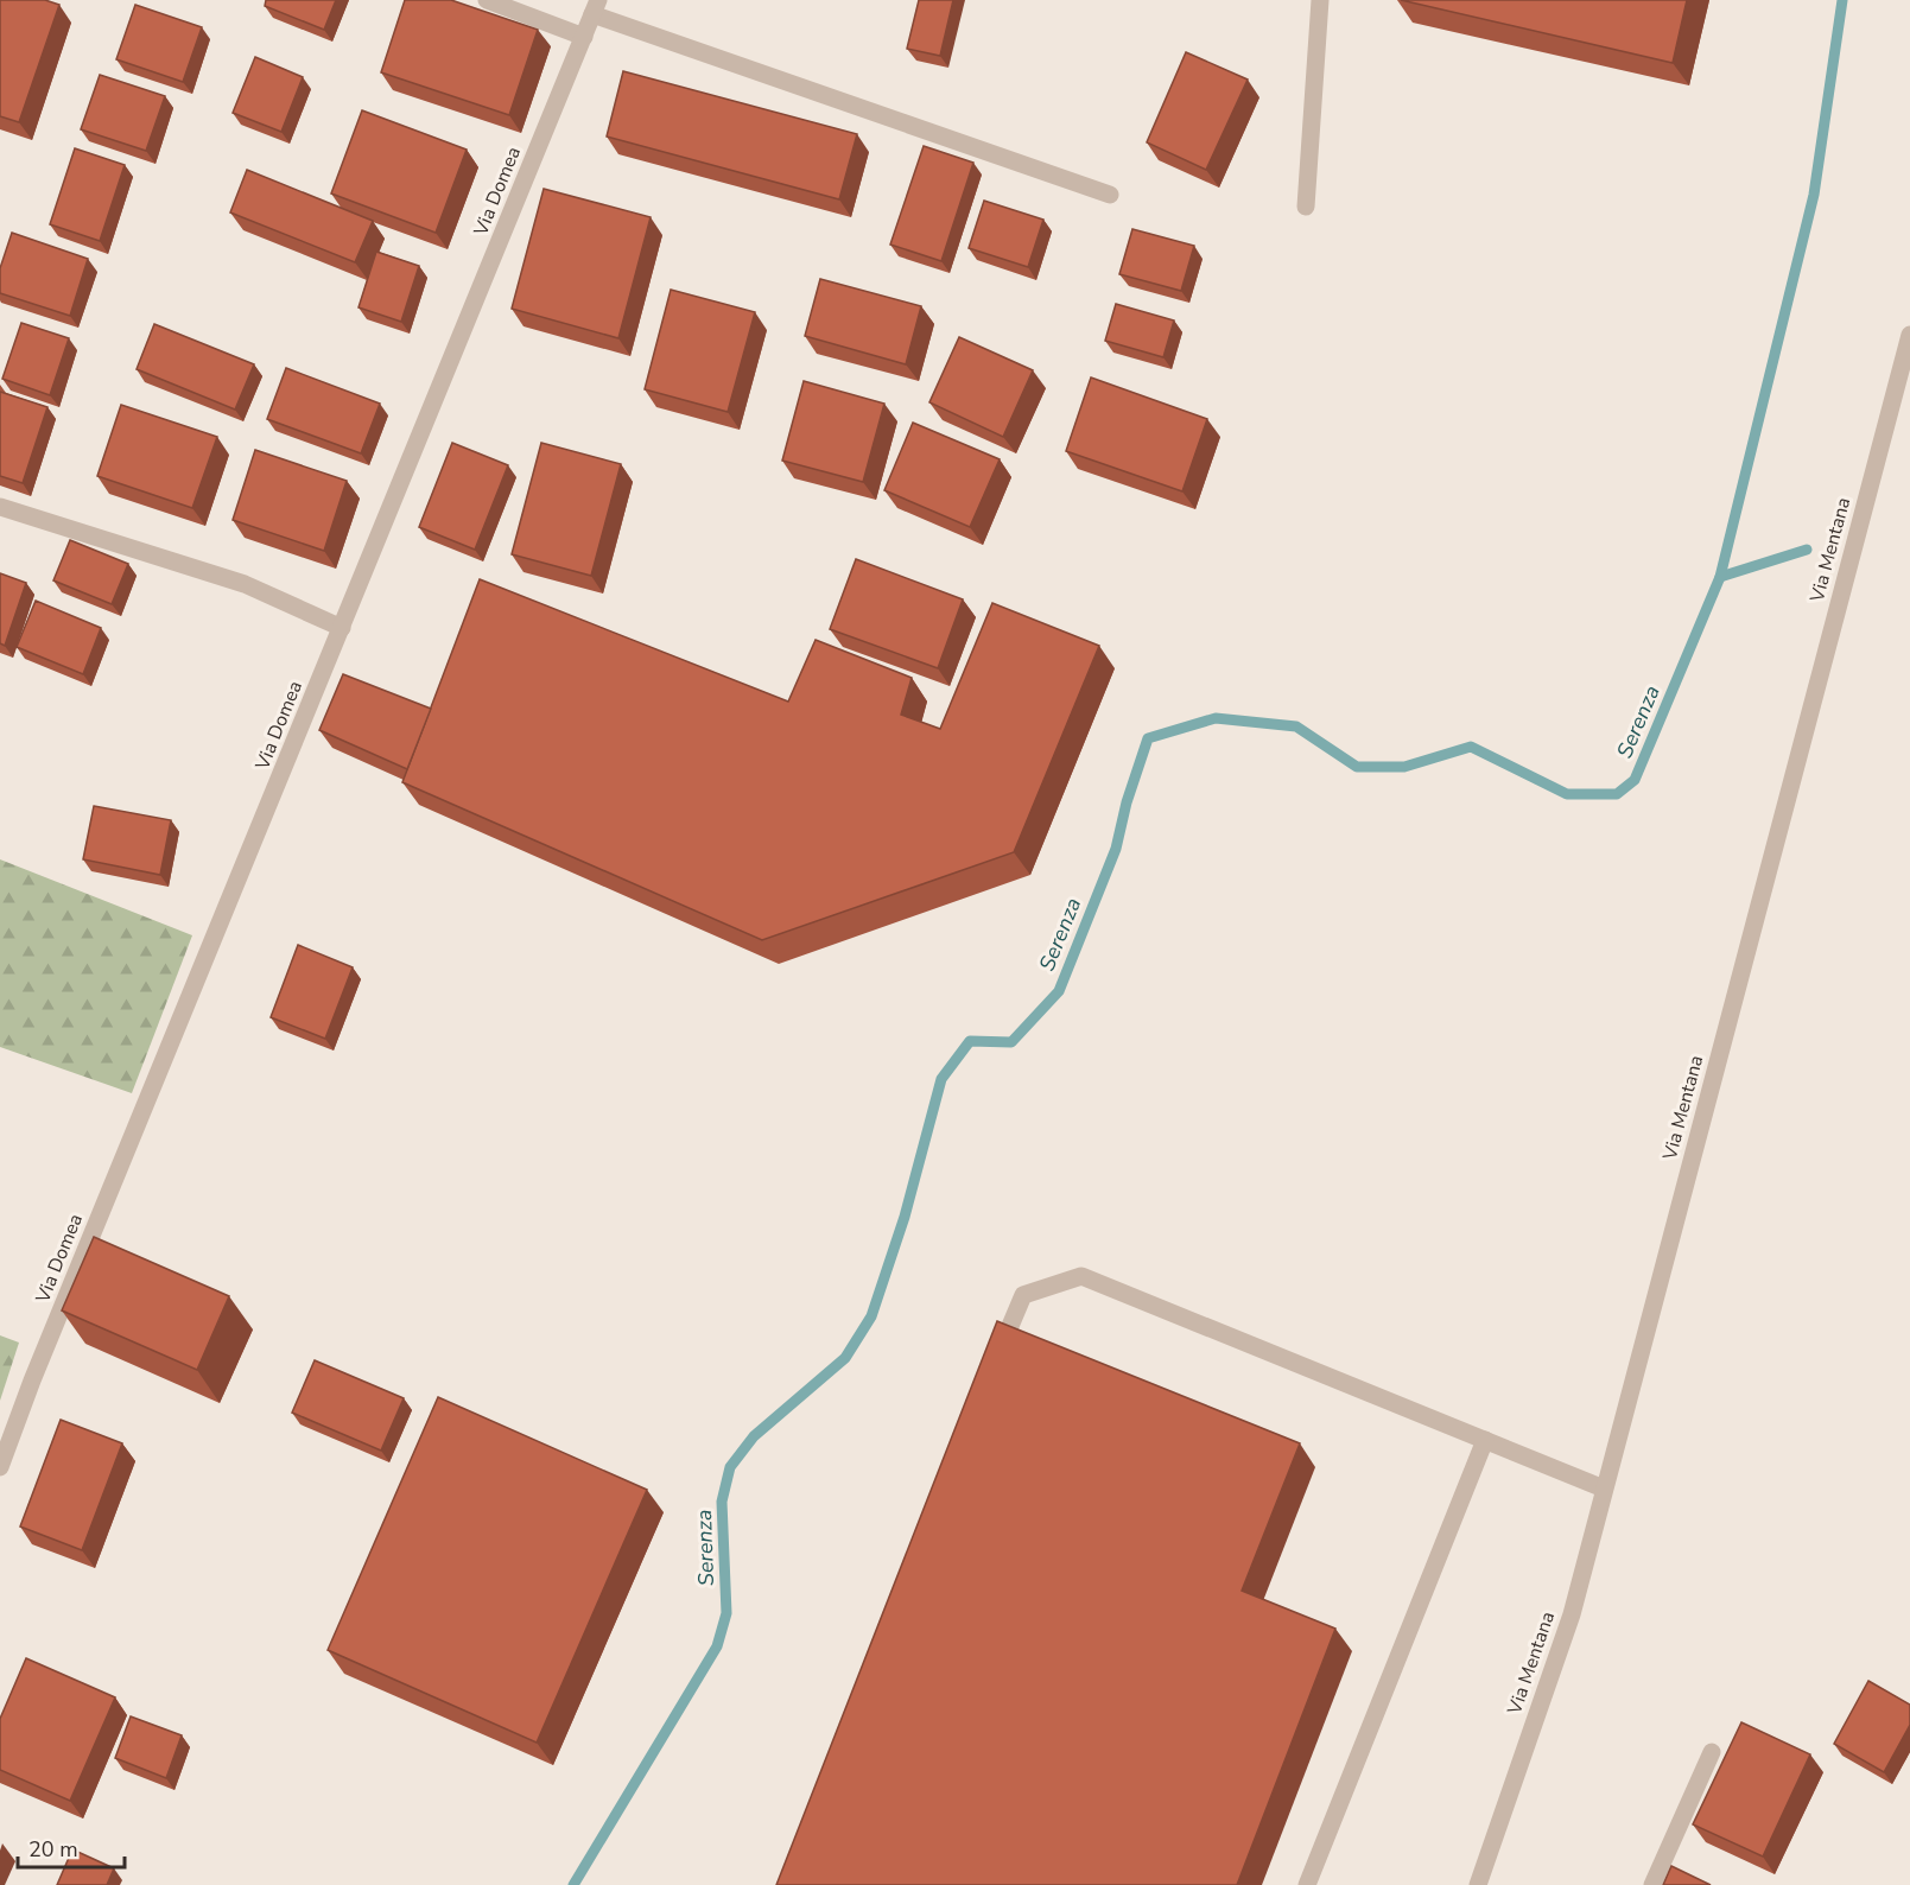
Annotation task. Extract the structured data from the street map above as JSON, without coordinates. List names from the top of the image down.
{
  "streets": {
    "street": ["Via Domea", "Via Mentana"]
  },
  "water": ["Serenza"],
  "scale_bar": "20 m"
}
